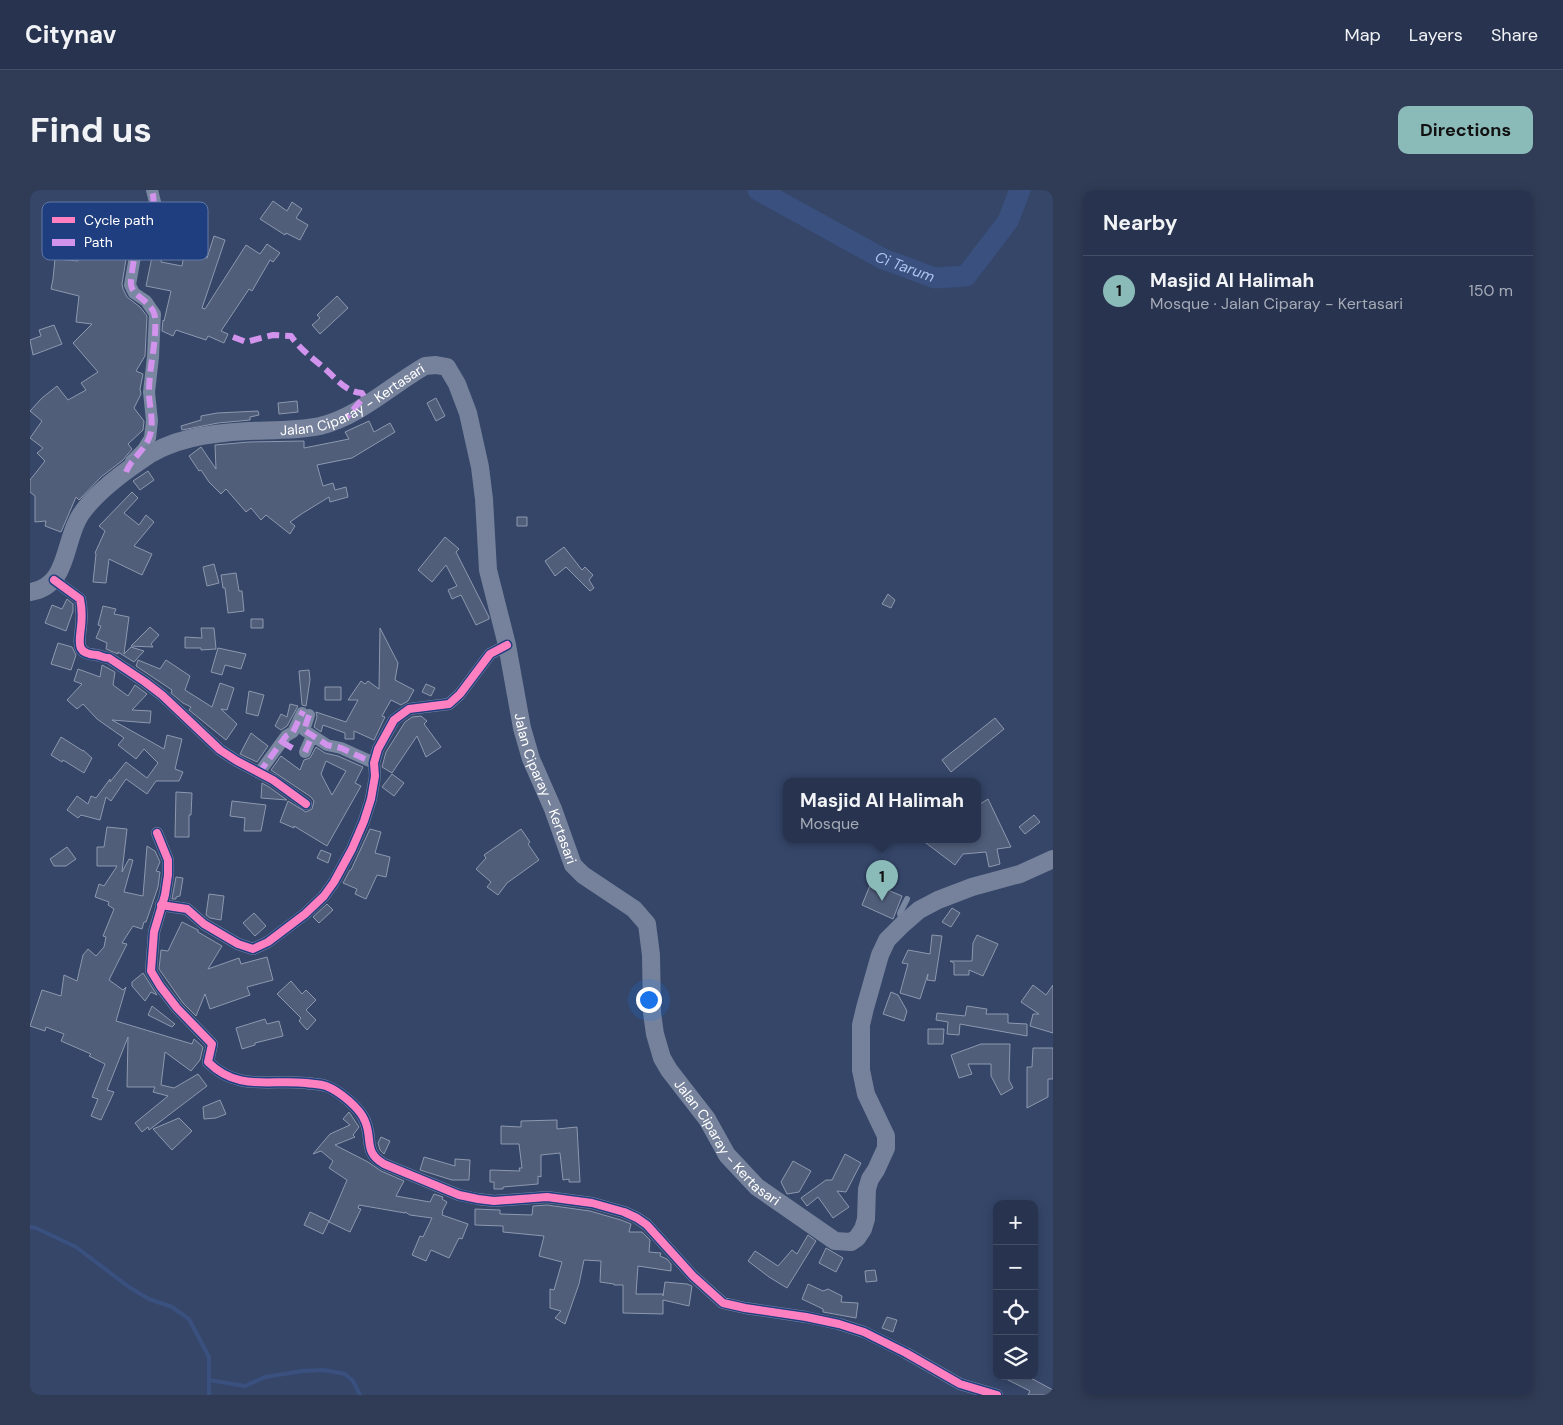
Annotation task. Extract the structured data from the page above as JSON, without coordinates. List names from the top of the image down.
{
  "streets": {
    "main road": ["Jalan Ciparay - Kertasari"]
  },
  "water": ["Ci Tarum"],
  "legend": ["Cycle path", "Path"],
  "page": {
    "header": "Citynav",
    "nav": ["Map", "Layers", "Share"],
    "buttons": "Directions",
    "title": "Find us",
    "heading": "Nearby",
    "list": [
      {
        "mark": "1",
        "name": "Masjid Al Halimah",
        "note": "Mosque · Jalan Ciparay - Kertasari",
        "value": "150 m"
      }
    ],
    "popup": ["Masjid Al Halimah", "Mosque"],
    "pins": "1",
    "map_buttons": ["+", "−"]
  }
}
